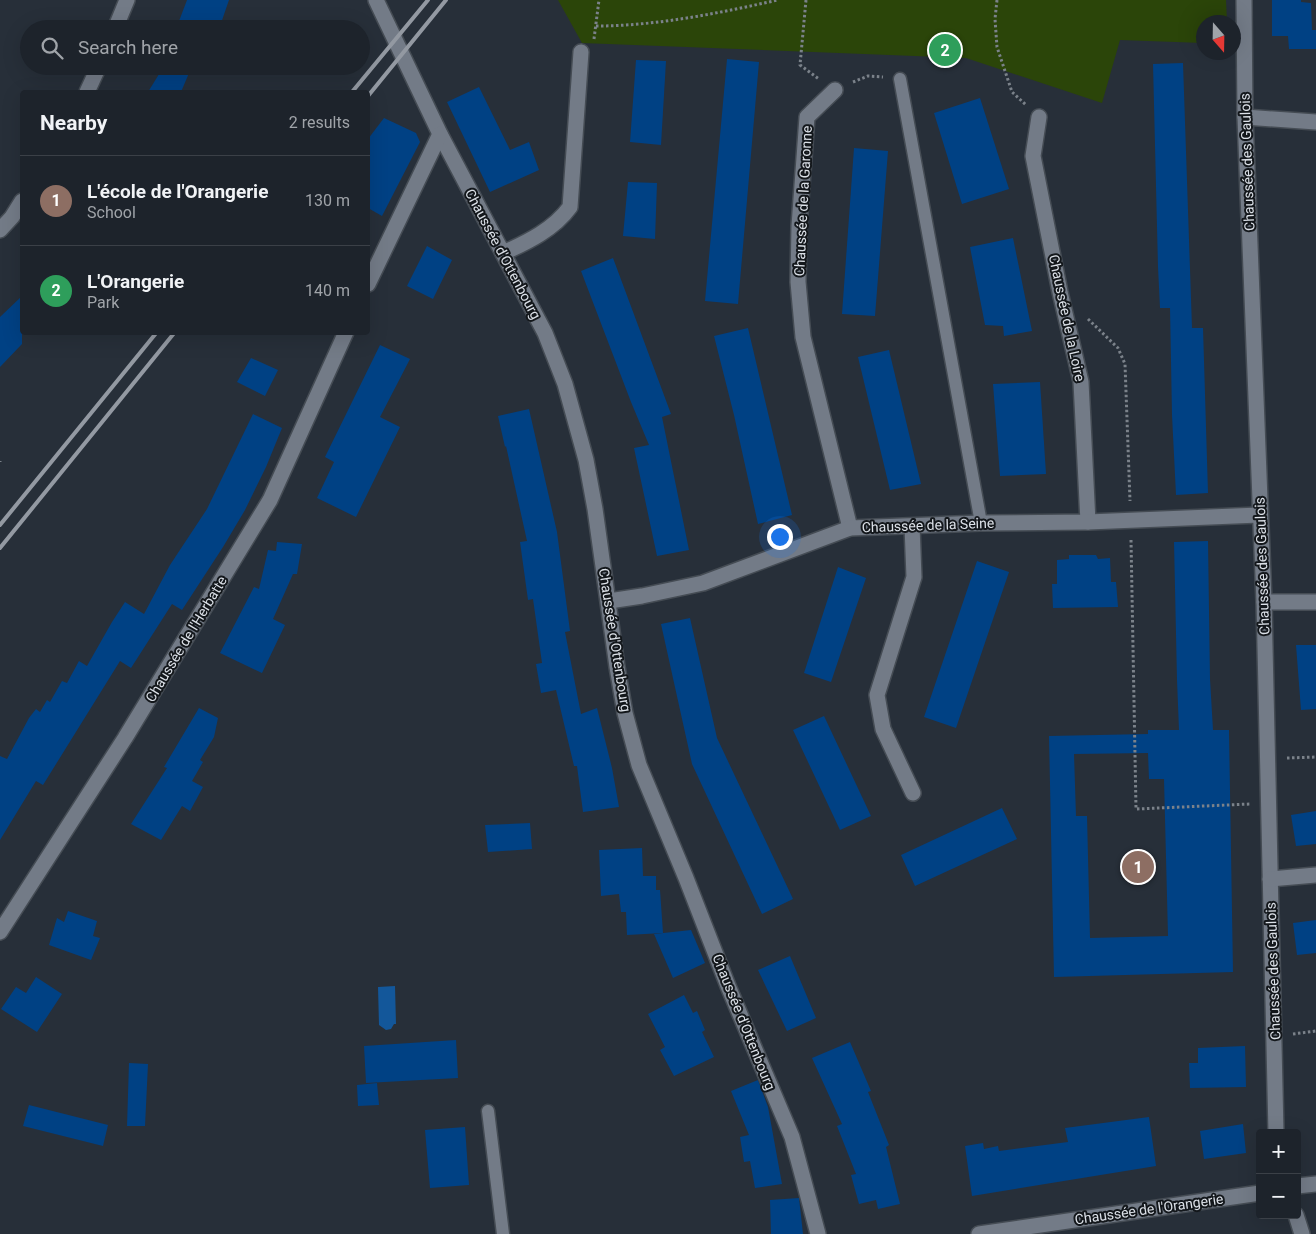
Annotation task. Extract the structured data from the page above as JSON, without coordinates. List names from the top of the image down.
{
  "streets": {
    "street": [
      "Chaussée des Gaulois",
      "Chaussée de la Garonne",
      "Chaussée d'Ottenbourg",
      "Chaussée de la Loire",
      "Chaussée de la Seine",
      "Chaussée de l'Herbatte",
      "Chaussée de l'Orangerie"
    ]
  },
  "crossings": [
    ["Chaussée des Gaulois", "Chaussée de la Seine"],
    ["Chaussée de la Garonne", "Chaussée de la Seine"],
    ["Chaussée d'Ottenbourg", "Chaussée de la Seine"],
    ["Chaussée de la Loire", "Chaussée de la Seine"]
  ],
  "north": "bottom",
  "page": {
    "search": "Search here",
    "pins": ["2", "1"],
    "heading": ["Nearby", "2 results"],
    "list": [
      {
        "mark": "1",
        "name": "L'école de l'Orangerie",
        "note": "School",
        "value": "130 m"
      },
      {
        "mark": "2",
        "name": "L'Orangerie",
        "note": "Park",
        "value": "140 m"
      }
    ],
    "map_buttons": ["+", "−"]
  }
}
